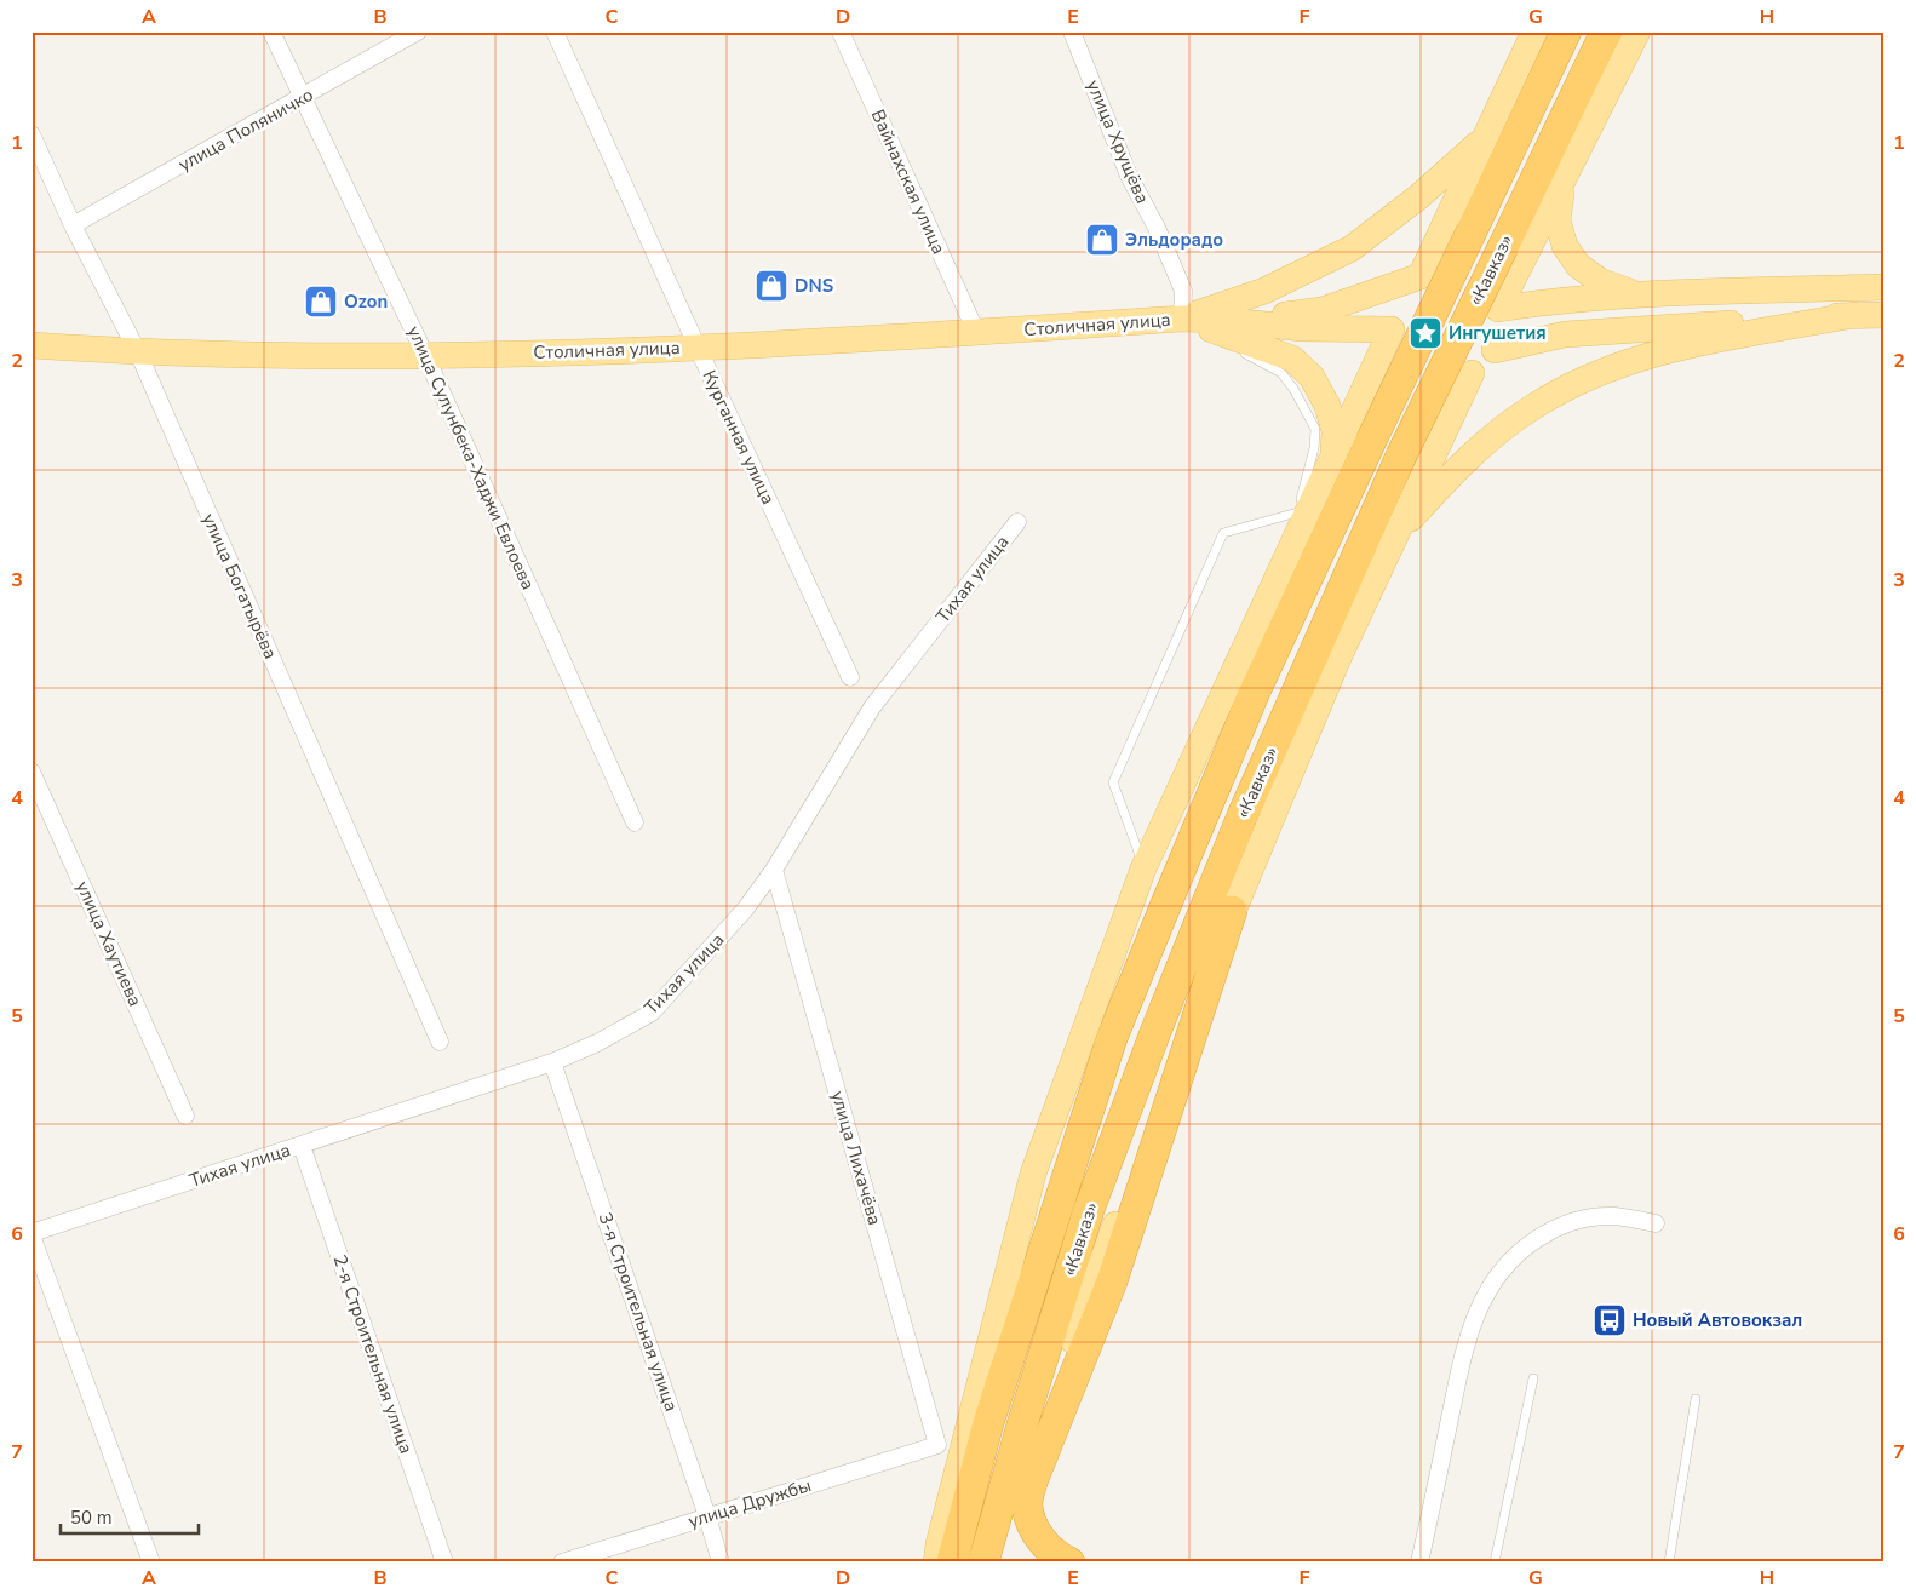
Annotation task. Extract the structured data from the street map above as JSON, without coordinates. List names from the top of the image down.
{
  "streets": {
    "highway": ["«Кавказ»"],
    "main road": ["Столичная улица"],
    "street": [
      "улица Поляничко",
      "улица Хрущёва",
      "Вайнахская улица",
      "Курганная улица",
      "улица Сулунбека-Хаджи Евлоева",
      "Тихая улица",
      "улица Богатырёва",
      "улица Хаутиева",
      "улица Лихачёва",
      "3-я Строительная улица",
      "2-я Строительная улица",
      "улица Дружбы"
    ]
  },
  "crossings": [
    ["улица Поляничко", "улица Сулунбека-Хаджи Евлоева"],
    ["улица Поляничко", "улица Богатырёва"],
    ["улица Хрущёва", "Столичная улица"],
    ["Вайнахская улица", "Столичная улица"],
    ["Столичная улица", "Курганная улица"],
    ["Столичная улица", "улица Сулунбека-Хаджи Евлоева"],
    ["Столичная улица", "улица Богатырёва"],
    ["Тихая улица", "улица Лихачёва"],
    ["Тихая улица", "3-я Строительная улица"],
    ["Тихая улица", "2-я Строительная улица"],
    ["улица Лихачёва", "улица Дружбы"],
    ["3-я Строительная улица", "улица Дружбы"]
  ],
  "places": {
    "shop": ["Эльдорадо", "DNS", "Ozon"],
    "place": ["Ингушетия"],
    "bus stop": ["Новый Автовокзал"]
  },
  "scale_bar": "50 m",
  "grid": {
    "columns": [
      "A",
      "B",
      "C",
      "D",
      "E",
      "F",
      "G",
      "H"
    ],
    "rows": [
      "1",
      "2",
      "3",
      "4",
      "5",
      "6",
      "7"
    ]
  }
}
